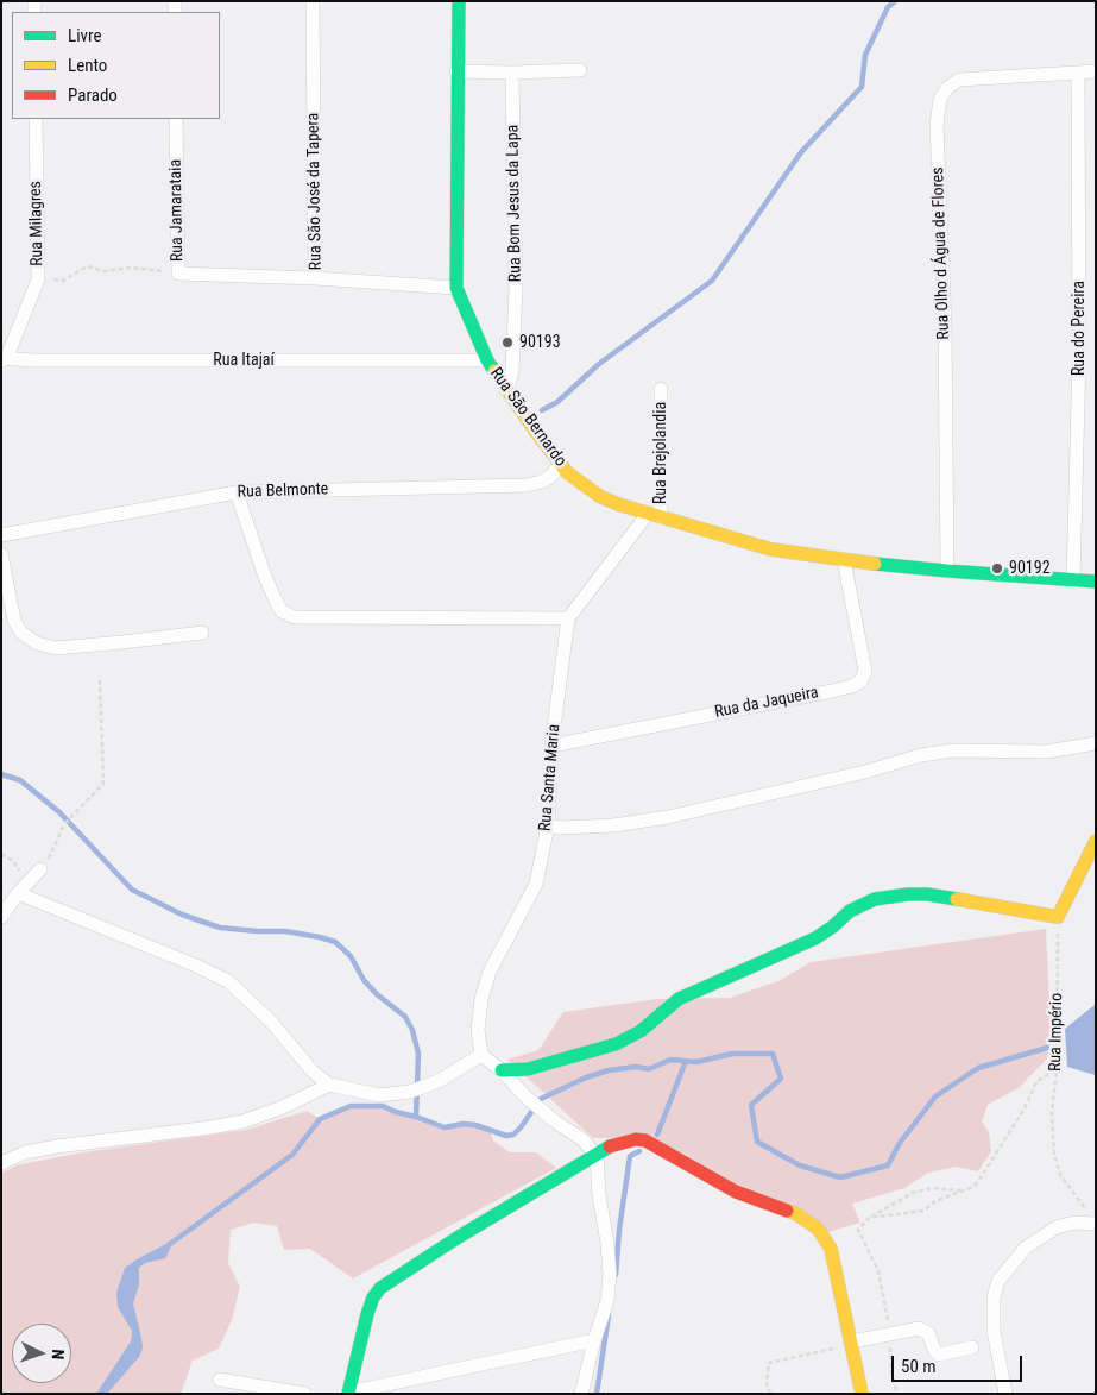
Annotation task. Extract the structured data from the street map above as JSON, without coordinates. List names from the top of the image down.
{
  "streets": {
    "street": [
      "Rua São José da Tapera",
      "Rua Bom Jesus da Lapa",
      "Rua Jamarataia",
      "Rua Milagres",
      "Rua Olho d Água de Flores",
      "Rua do Pereira",
      "Rua Itajaí",
      "Rua São Bernardo",
      "Rua Brejolandia",
      "Rua Belmonte",
      "Rua da Jaqueira",
      "Rua Santa Maria"
    ],
    "path": ["Rua Império"]
  },
  "crossings": [
    ["Rua São José da Tapera", "Rua Jamarataia"],
    ["Rua São José da Tapera", "Rua São Bernardo"],
    ["Rua Bom Jesus da Lapa", "Rua São Bernardo"],
    ["Rua Milagres", "Rua Itajaí"],
    ["Rua Olho d Água de Flores", "Rua do Pereira"],
    ["Rua Olho d Água de Flores", "Rua São Bernardo"],
    ["Rua do Pereira", "Rua São Bernardo"],
    ["Rua Itajaí", "Rua São Bernardo"],
    ["Rua São Bernardo", "Rua Brejolandia"],
    ["Rua São Bernardo", "Rua Belmonte"],
    ["Rua São Bernardo", "Rua da Jaqueira"],
    ["Rua São Bernardo", "Rua Santa Maria"],
    ["Rua Brejolandia", "Rua Santa Maria"],
    ["Rua da Jaqueira", "Rua Santa Maria"]
  ],
  "places": ["90193", "90192"],
  "legend": ["Livre", "Lento", "Parado"],
  "scale_bar": "50 m",
  "north": "right"
}
